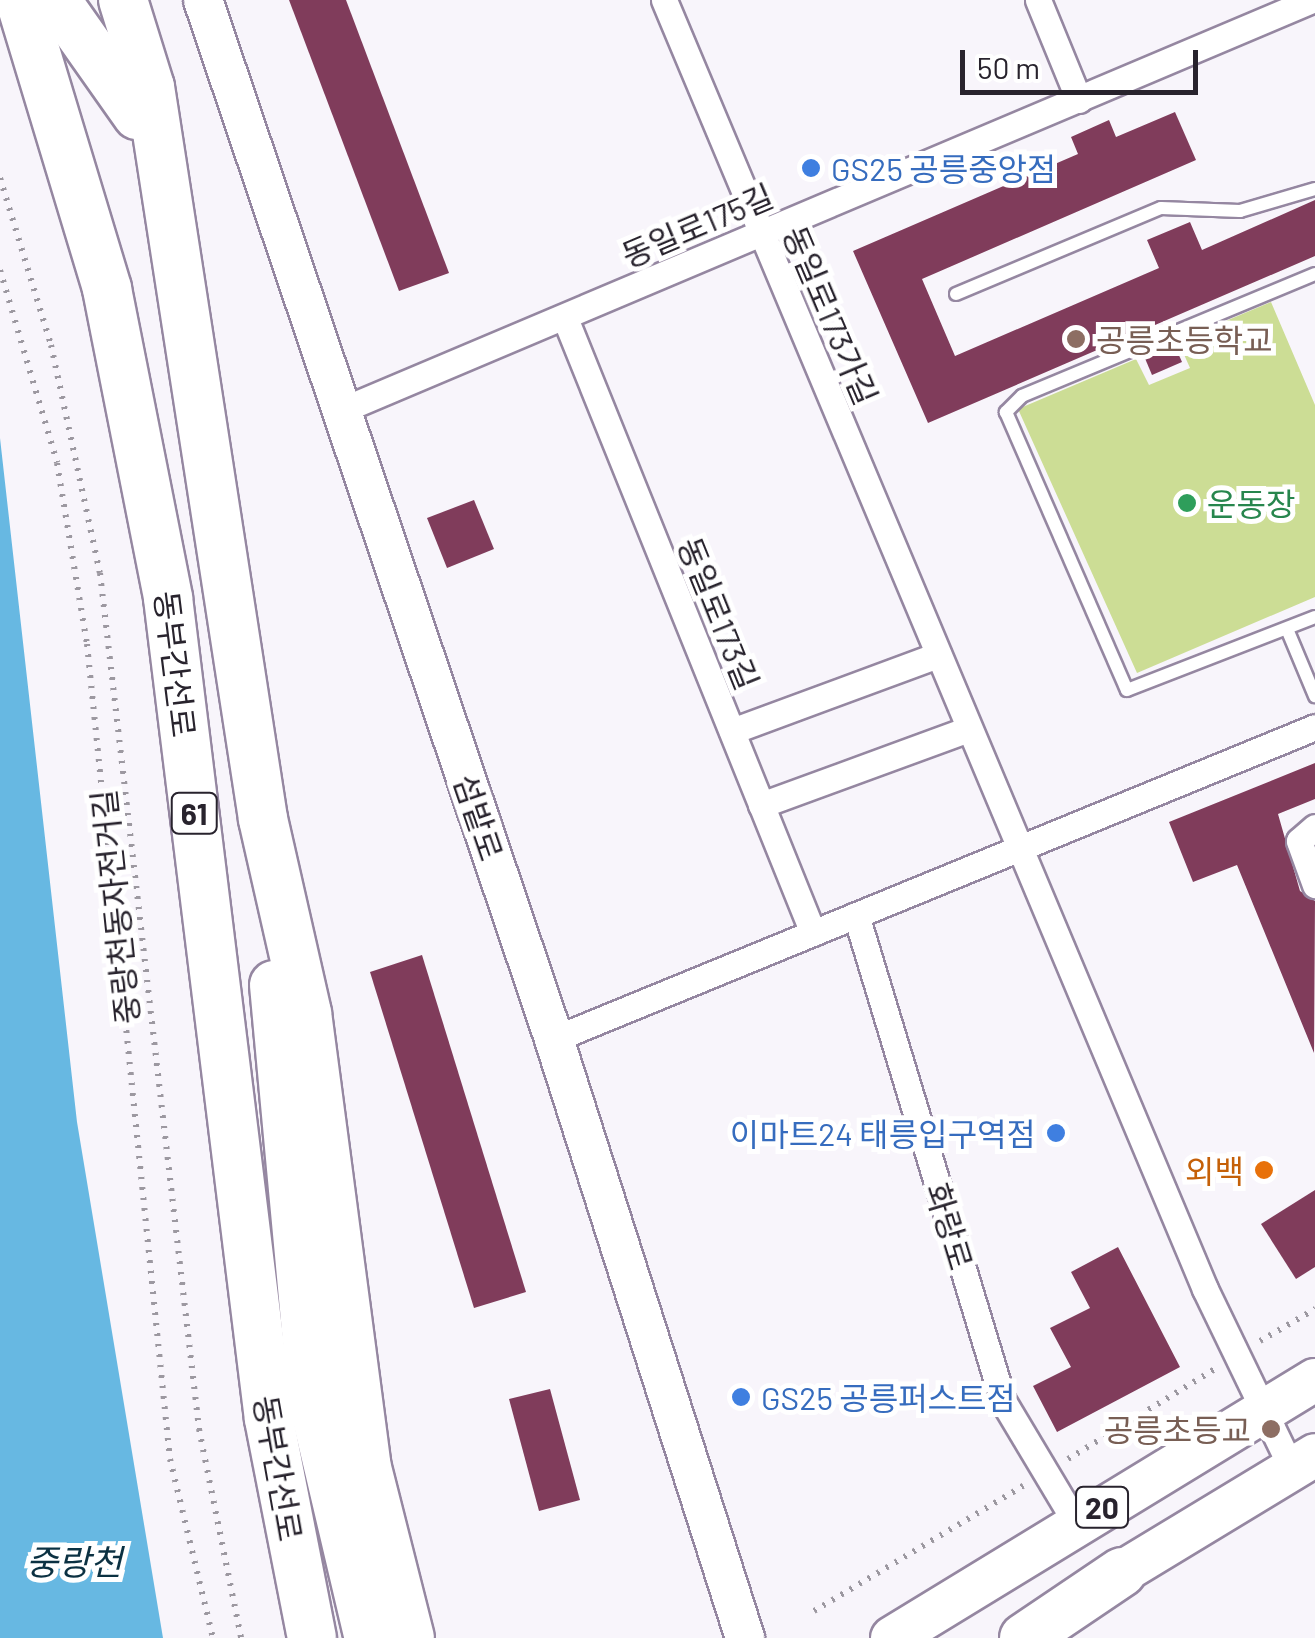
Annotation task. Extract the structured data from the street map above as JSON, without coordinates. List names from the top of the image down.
{
  "streets": {
    "highway": ["동부간선로", "61"],
    "main road": ["섬밭로", "20"],
    "street": [
      "동일로175길",
      "동일로173가길",
      "동일로173길",
      "화랑로"
    ],
    "path": ["중랑천동자전거길"]
  },
  "crossings": [
    ["동일로175길", "동일로173가길"],
    ["동일로175길", "동일로173길"],
    ["동일로175길", "섬밭로"],
    ["화랑로", "20"]
  ],
  "water": ["중랑천"],
  "places": [
    "GS25 공릉중앙점",
    "공릉초등학교",
    "운동장",
    "이마트24 태릉입구역점",
    "외백",
    "GS25 공릉퍼스트점",
    "공릉초등교"
  ],
  "scale_bar": "50 m"
}
